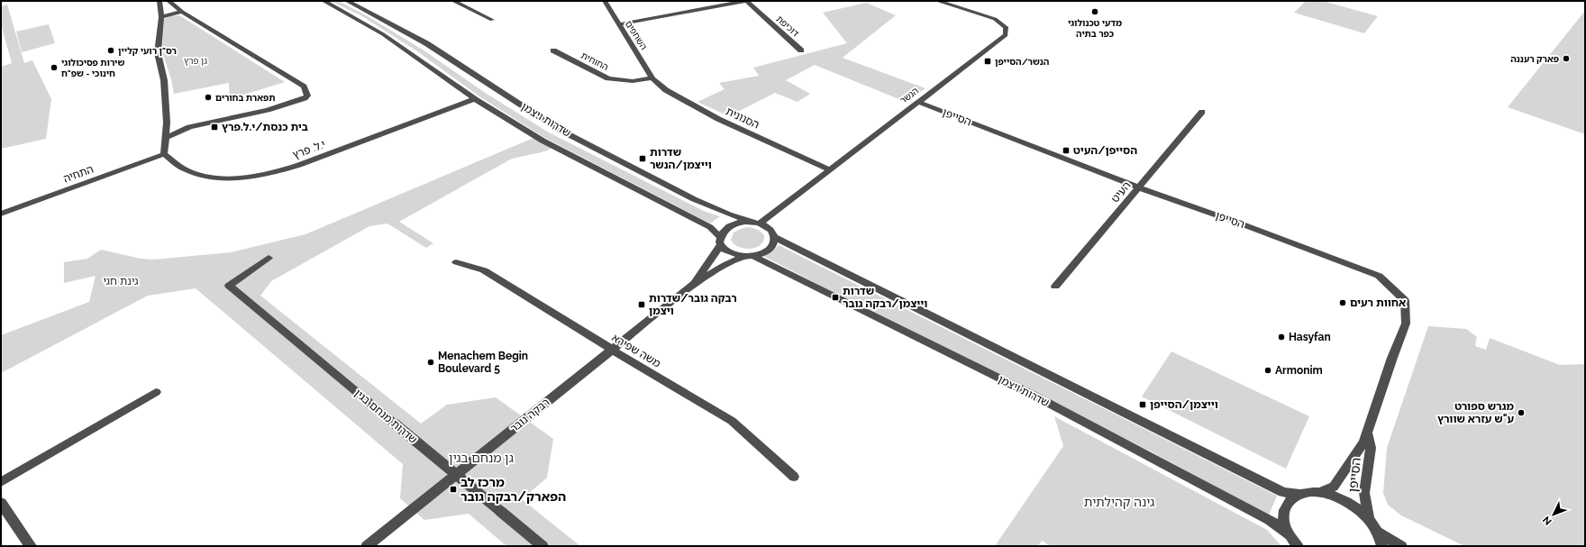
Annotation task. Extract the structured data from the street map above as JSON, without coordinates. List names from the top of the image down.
{
  "streets": {
    "street": [
      "דוכיפת",
      "השחפים",
      "החוחית",
      "הנשר",
      "הסייפן",
      "הסנונית",
      "שדרות ויצמן",
      "י.ל. פרץ",
      "התחיה",
      "העיט",
      "משה שפירא",
      "רבקה גובר",
      "שדרות מנחם בגין"
    ]
  },
  "crossings": [
    ["השחפים", "החוחית"],
    ["השחפים", "הסנונית"],
    ["החוחית", "הסנונית"],
    ["הנשר", "הסייפן"],
    ["הנשר", "הסנונית"],
    ["הנשר", "שדרות ויצמן"],
    ["הנשר", "רבקה גובר"],
    ["הסייפן", "העיט"],
    ["שדרות ויצמן", "י.ל. פרץ"],
    ["שדרות ויצמן", "רבקה גובר"],
    ["י.ל. פרץ", "התחיה"],
    ["משה שפירא", "רבקה גובר"]
  ],
  "parks": [
    "גן פרץ",
    "גינת חגי",
    "גן מנחם בגין",
    "גינה קהילתית"
  ],
  "places": {
    "other": [
      "מדעי טכנולוגי כפר בתיה",
      "רס\"ן רועי קליין",
      "פארק רעננה",
      "שירות פסיכולוגי חינוכי - שפ\"ח",
      "תפארת בחורים",
      "אחוות רעים",
      "Hasyfan",
      "Menachem Begin Boulevard 5",
      "Armonim",
      "מגרש ספורט ע\"ש עזרא שוורץ"
    ],
    "transit": [
      "הנשר/הסייפן",
      "בית כנסת/י.ל.פרץ",
      "הסייפן/העיט",
      "שדרות וייצמן/הנשר",
      "שדרות וייצמן/רבקה גובר",
      "רבקה גובר/שדרות ויצמן",
      "וייצמן/הסייפן",
      "מרכז לב הפארק/רבקה גובר"
    ]
  },
  "north": "bottom left"
}
